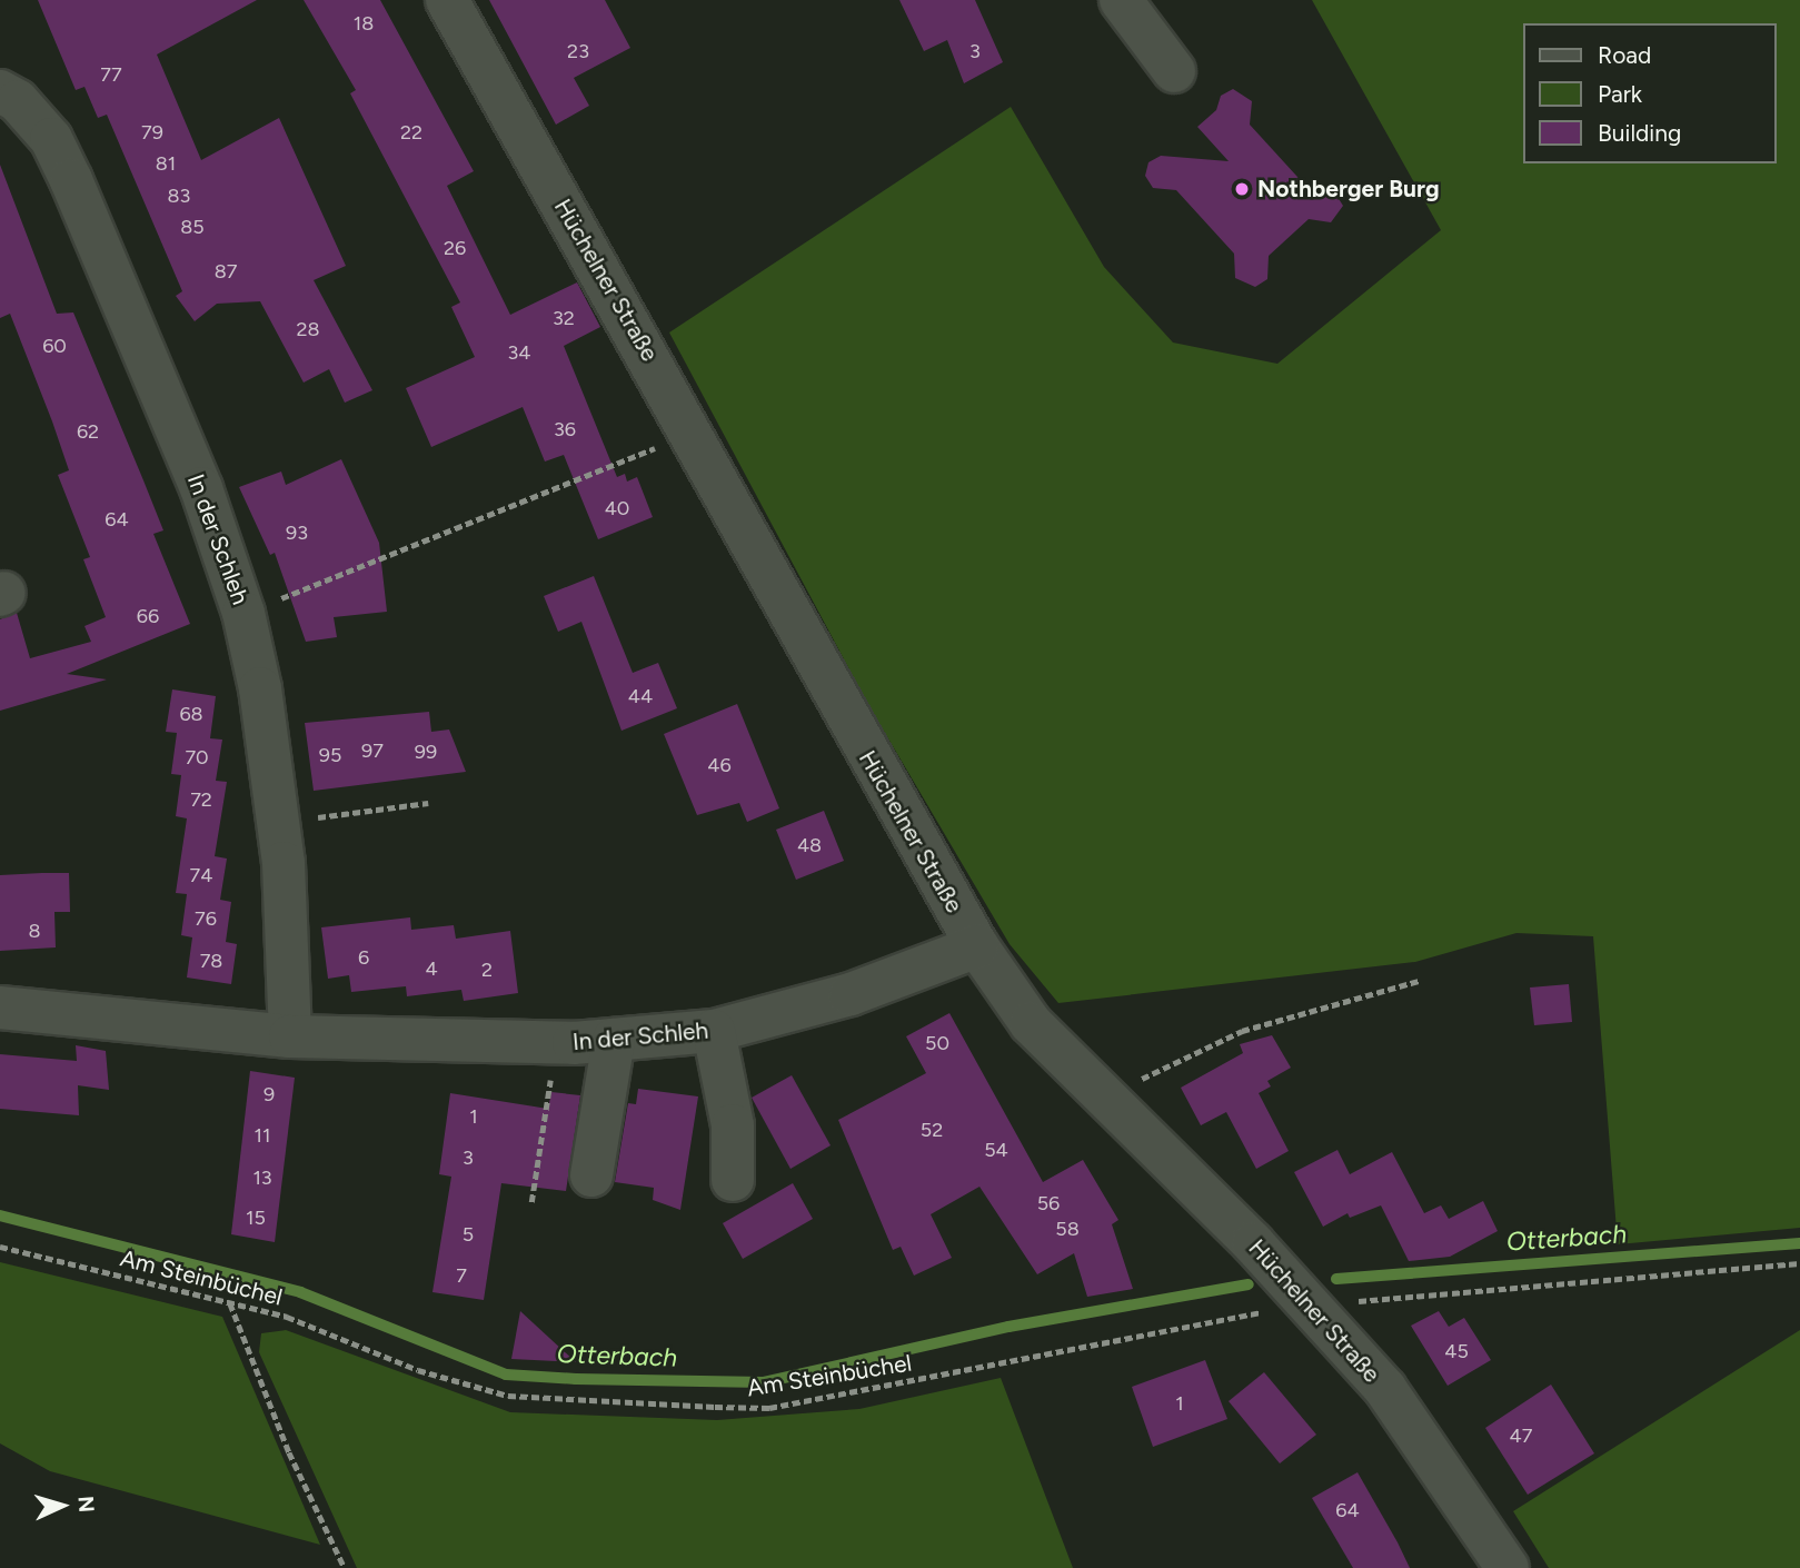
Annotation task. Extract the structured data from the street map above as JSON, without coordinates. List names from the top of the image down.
{
  "streets": {
    "street": ["Hüchelner Straße", "In der Schleh"],
    "path": ["Am Steinbüchel"]
  },
  "crossings": [
    ["Hüchelner Straße", "In der Schleh"],
    ["Hüchelner Straße", "Am Steinbüchel"]
  ],
  "water": ["Otterbach"],
  "places": ["Nothberger Burg"],
  "house_numbers": [
    "18",
    "23",
    "3",
    "77",
    "79",
    "22",
    "81",
    "83",
    "85",
    "26",
    "87",
    "32",
    "28",
    "60",
    "34",
    "36",
    "62",
    "40",
    "64",
    "93",
    "66",
    "44",
    "68",
    "97",
    "99",
    "95",
    "70",
    "46",
    "72",
    "48",
    "74",
    "76",
    "8",
    "6",
    "78",
    "4",
    "2",
    "50",
    "9",
    "1",
    "52",
    "11",
    "54",
    "3",
    "13",
    "56",
    "15",
    "58",
    "5",
    "7",
    "45",
    "1",
    "47",
    "64"
  ],
  "legend": ["Road", "Park", "Building"],
  "north": "right"
}
